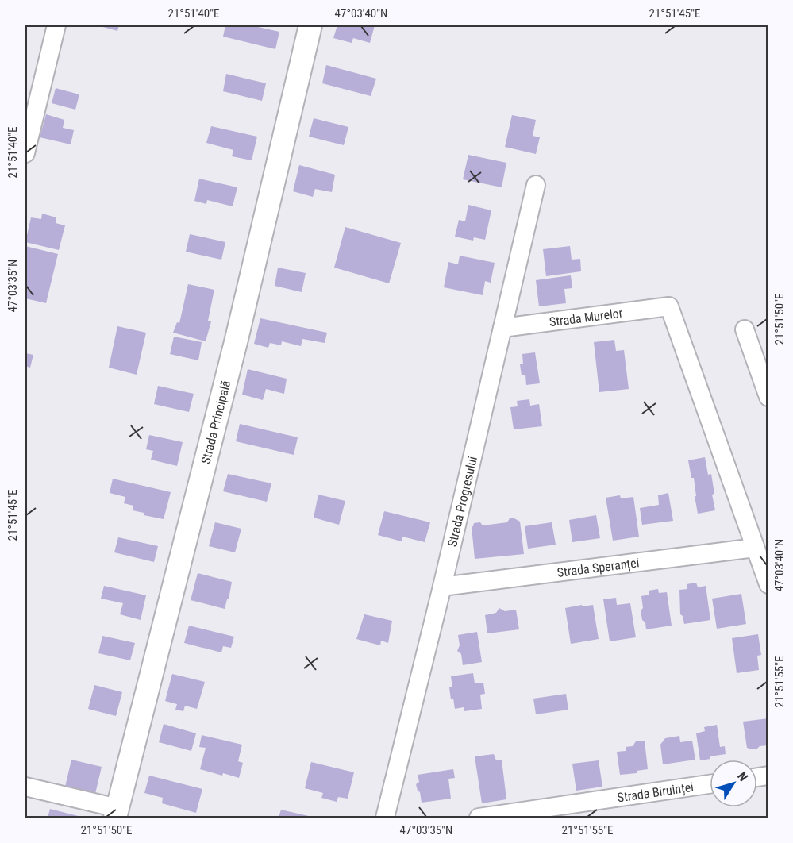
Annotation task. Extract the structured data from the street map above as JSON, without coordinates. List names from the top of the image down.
{
  "streets": {
    "main road": ["Strada Principală"],
    "street": [
      "Strada Murelor",
      "Strada Progresului",
      "Strada Speranței",
      "Strada Biruinței"
    ]
  },
  "crossings": [
    ["Strada Murelor", "Strada Progresului"],
    ["Strada Murelor", "Strada Speranței"],
    ["Strada Progresului", "Strada Speranței"]
  ],
  "north": "top right",
  "coordinates": [
    "21°51'40\"E",
    "47°03'40\"N",
    "21°51'45\"E",
    "47°03'35\"N",
    "21°51'50\"E",
    "21°51'55\"E"
  ]
}
